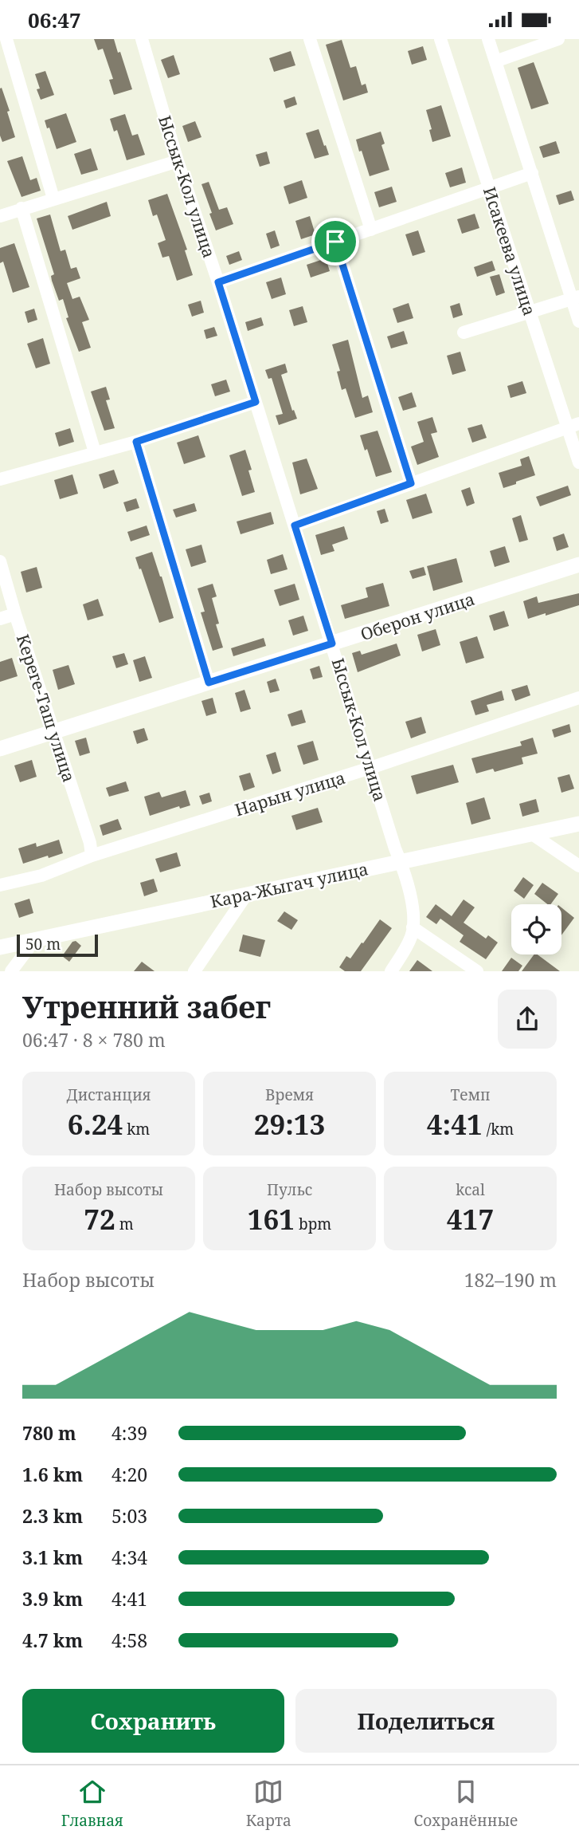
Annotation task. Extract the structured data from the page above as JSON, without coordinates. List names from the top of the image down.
{
  "streets": {
    "street": [
      "Ыссык-Кол улица",
      "Исакеева улица",
      "Оберон улица",
      "Кереге-Таш улица",
      "Нарын улица",
      "Кара-Жыгач улица"
    ]
  },
  "crossings": [
    ["Ыссык-Кол улица", "Оберон улица"],
    ["Ыссык-Кол улица", "Нарын улица"],
    ["Ыссык-Кол улица", "Кара-Жыгач улица"],
    ["Оберон улица", "Кереге-Таш улица"],
    ["Кереге-Таш улица", "Нарын улица"]
  ],
  "scale_bar": "50 m",
  "page": {
    "status": "06:47",
    "scale": "50 m",
    "heading": ["Утренний забег", "06:47 · 8 × 780 m"],
    "stats": [
      ["Дистанция", "6.24 km"],
      ["Время", "29:13"],
      ["Темп", "4:41 /km"],
      ["Набор высоты", "72 m"],
      ["Пульс", "161 bpm"],
      ["kcal", "417"]
    ],
    "chart": ["Набор высоты", "182–190 m"],
    "list": [
      {
        "name": "780 m",
        "note": "4:39"
      },
      {
        "name": "1.6 km",
        "note": "4:20"
      },
      {
        "name": "2.3 km",
        "note": "5:03"
      },
      {
        "name": "3.1 km",
        "note": "4:34"
      },
      {
        "name": "3.9 km",
        "note": "4:41"
      },
      {
        "name": "4.7 km",
        "note": "4:58"
      }
    ],
    "buttons": ["Сохранить", "Поделиться"],
    "tabs": ["Главная", "Карта", "Сохранённые"]
  }
}
